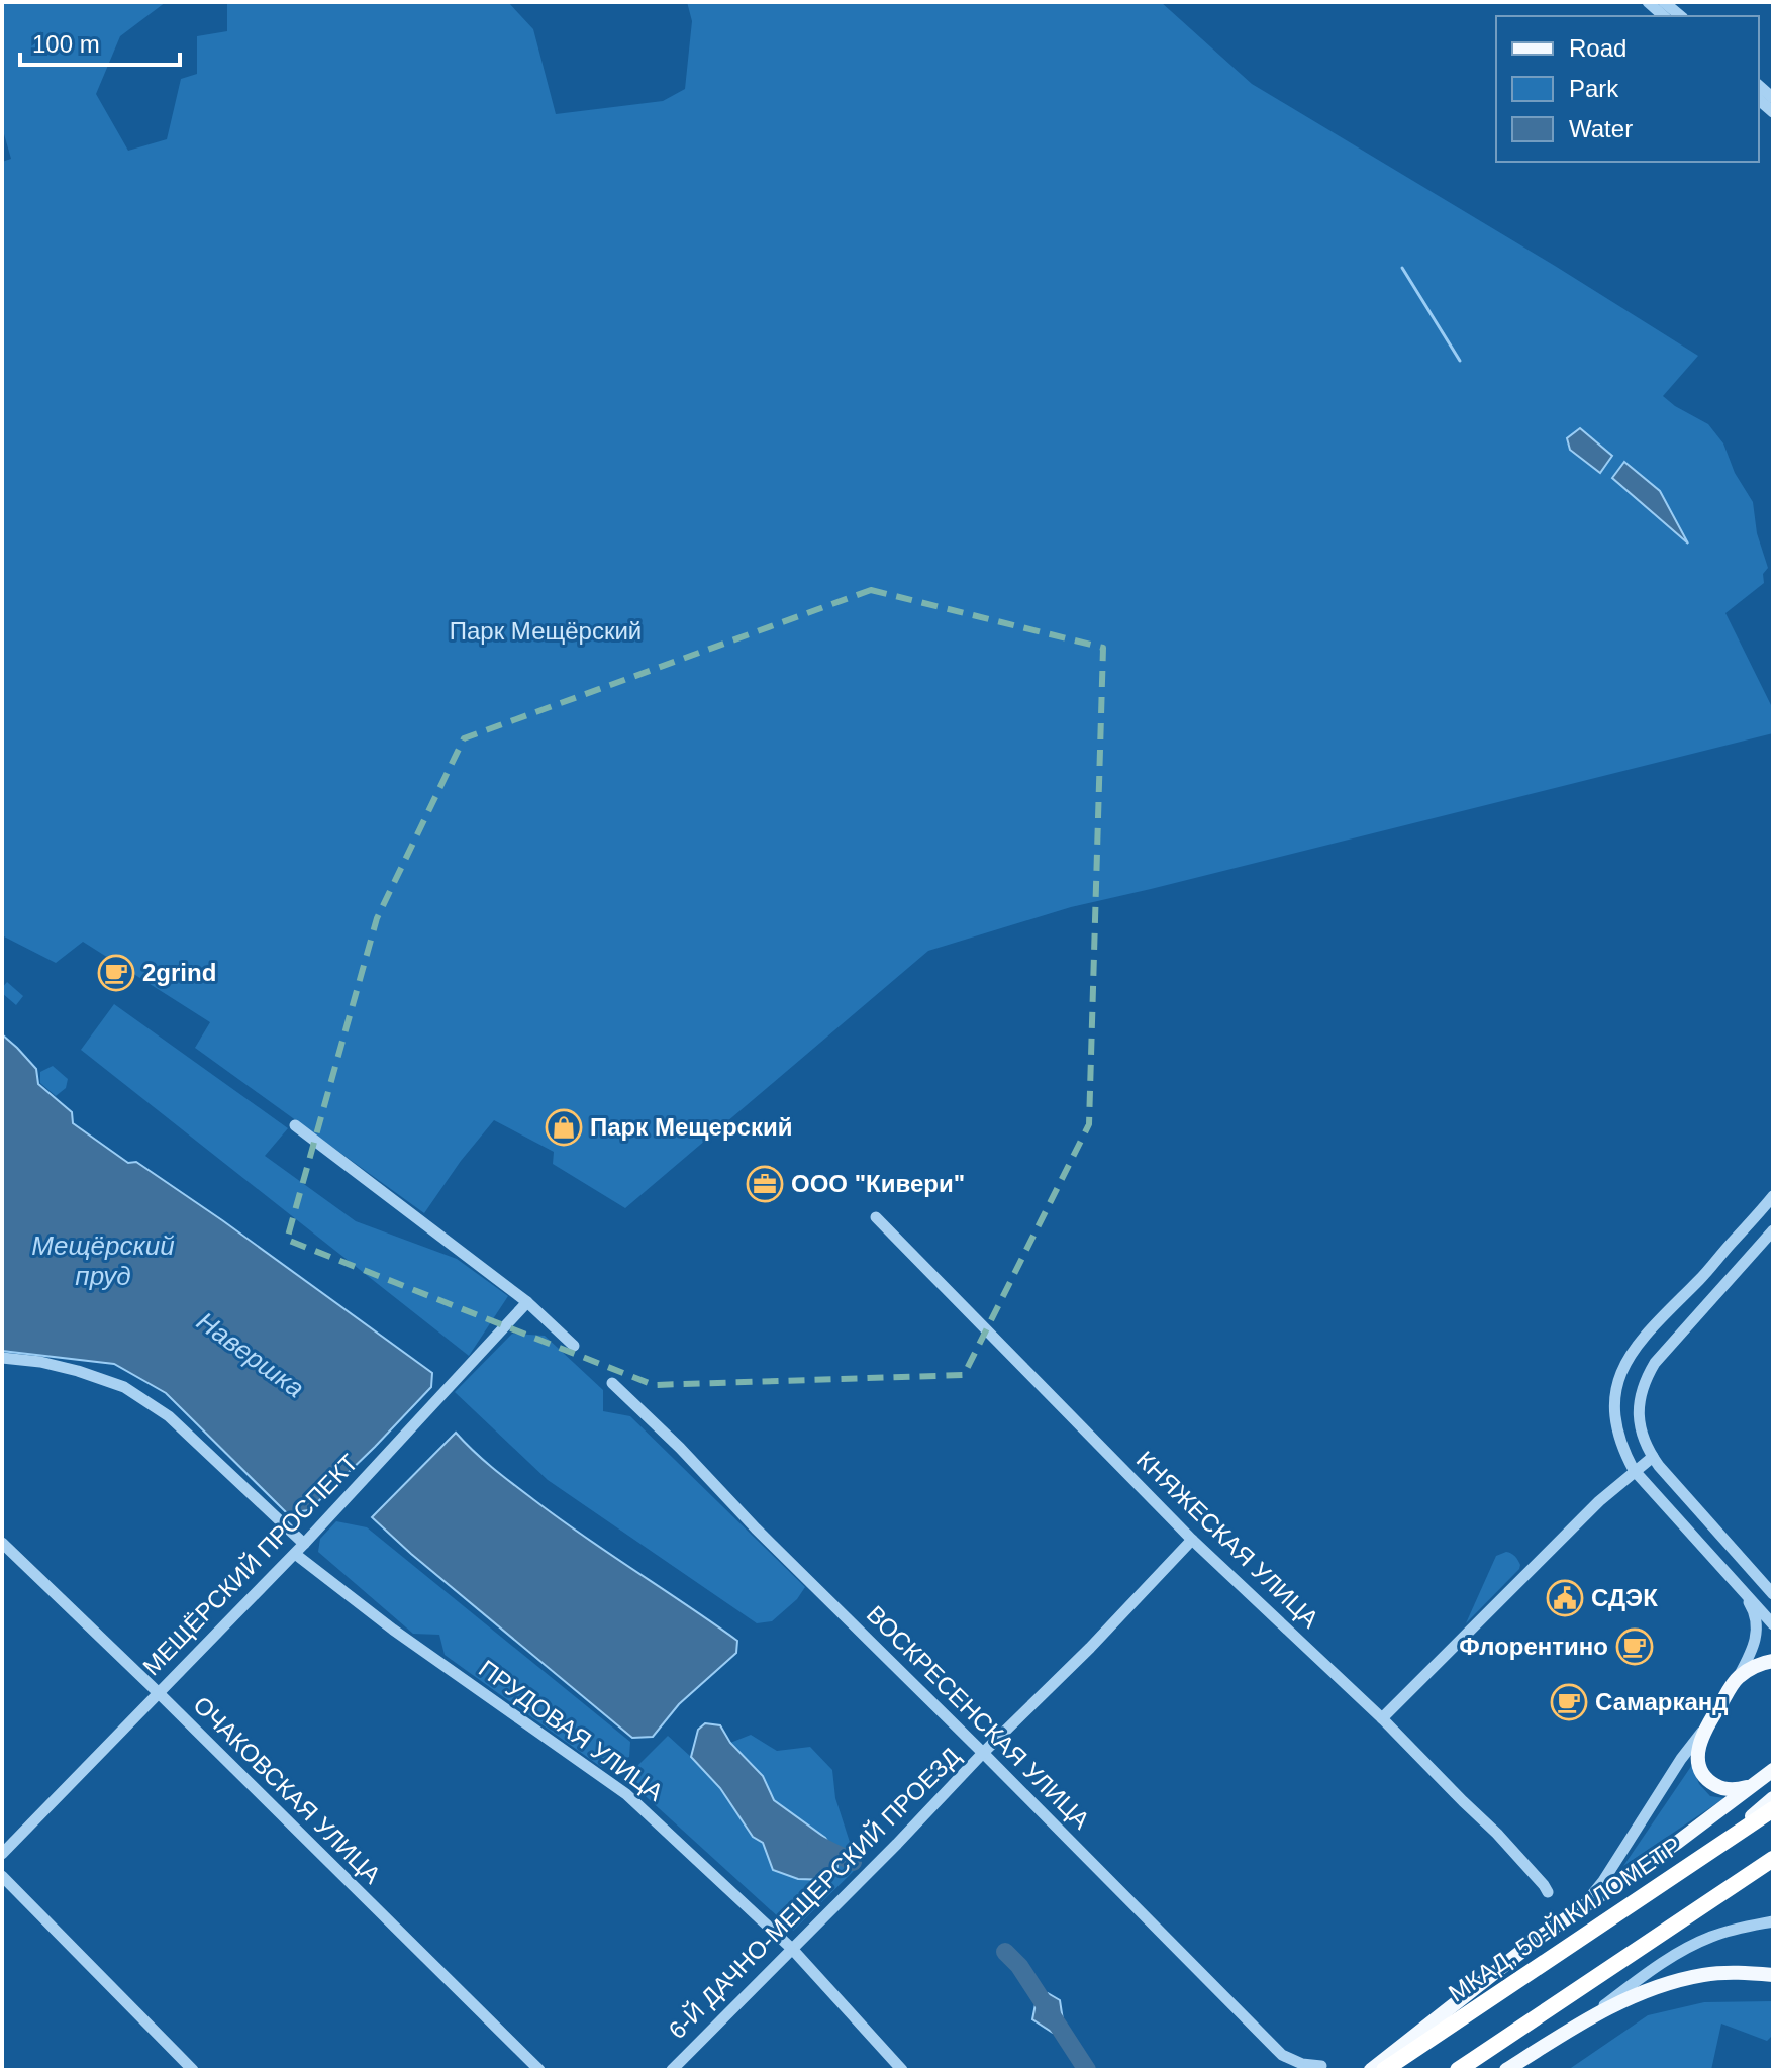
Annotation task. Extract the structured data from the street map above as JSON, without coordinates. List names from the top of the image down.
{
  "streets": {
    "highway": ["МКАД, 50-Й КИЛОМЕТР"],
    "street": [
      "КНЯЖЕСКАЯ УЛИЦА",
      "МЕЩЁРСКИЙ ПРОСПЕКТ",
      "ВОСКРЕСЕНСКАЯ УЛИЦА",
      "ПРУДОВАЯ УЛИЦА",
      "ОЧАКОВСКАЯ УЛИЦА",
      "6-Й ДАЧНО-МЕЩЕРСКИЙ ПРОЕЗД"
    ]
  },
  "crossings": [
    ["КНЯЖЕСКАЯ УЛИЦА", "6-Й ДАЧНО-МЕЩЕРСКИЙ ПРОЕЗД"],
    ["МЕЩЁРСКИЙ ПРОСПЕКТ", "ПРУДОВАЯ УЛИЦА"],
    ["МЕЩЁРСКИЙ ПРОСПЕКТ", "ОЧАКОВСКАЯ УЛИЦА"],
    ["ВОСКРЕСЕНСКАЯ УЛИЦА", "6-Й ДАЧНО-МЕЩЕРСКИЙ ПРОЕЗД"],
    ["ПРУДОВАЯ УЛИЦА", "6-Й ДАЧНО-МЕЩЕРСКИЙ ПРОЕЗД"]
  ],
  "water": ["Мещёрский пруд", "Навершка"],
  "parks": ["Парк Мещёрский"],
  "places": {
    "cafe": ["2grind", "Флорентино", "Самарканд"],
    "shop": ["Парк Мещерский"],
    "office": ["ООО \"Кивери\""],
    "public building": ["СДЭК"]
  },
  "legend": ["Road", "Park", "Water"],
  "scale_bar": "100 m"
}
